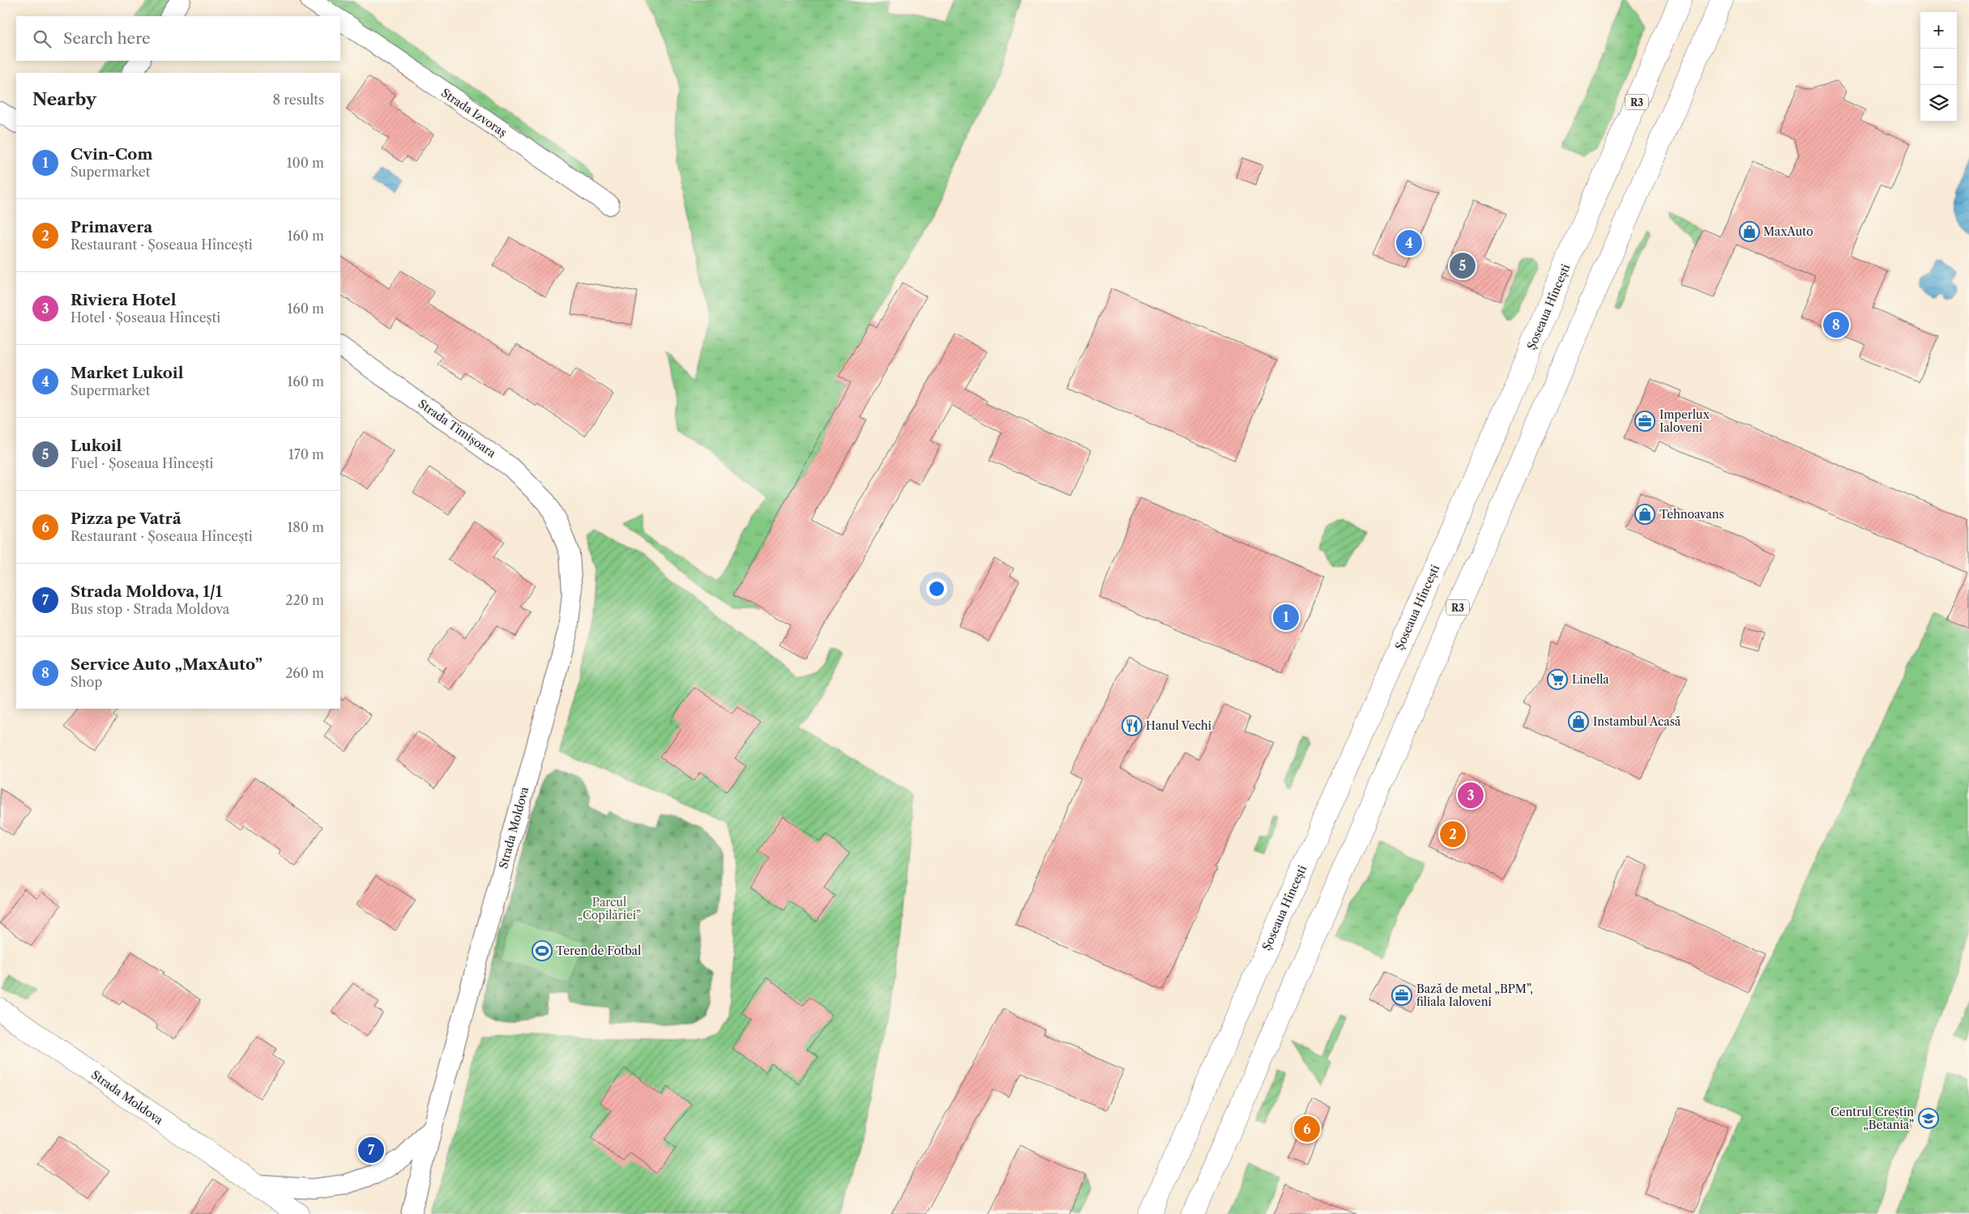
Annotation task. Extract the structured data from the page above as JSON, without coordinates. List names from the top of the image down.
{
  "streets": {
    "main road": ["R3", "Șoseaua Hîncești", "Strada Moldova"],
    "street": ["Strada Izvoraș", "Strada Timișoara"]
  },
  "crossings": [
    ["Strada Timișoara", "Strada Moldova"]
  ],
  "parks": ["Parcul „Copilăriei”"],
  "places": {
    "shop": ["MaxAuto", "Tehnoavans", "Instambul Acasă"],
    "office": ["Imperlux Ialoveni", "Bază de metal „BPM”, filiala Ialoveni"],
    "supermarket": ["Linella"],
    "restaurant": ["Hanul Vechi"],
    "sports": ["Teren de Fotbal"],
    "school or university": ["Centrul Creștin „Betania”"]
  },
  "page": {
    "map_buttons": ["+", "−"],
    "search": "Search here",
    "heading": ["Nearby", "8 results"],
    "list": [
      {
        "mark": "1",
        "name": "Cvin-Com",
        "note": "Supermarket",
        "value": "100 m"
      },
      {
        "mark": "2",
        "name": "Primavera",
        "note": "Restaurant · Șoseaua Hîncești",
        "value": "160 m"
      },
      {
        "mark": "3",
        "name": "Riviera Hotel",
        "note": "Hotel · Șoseaua Hîncești",
        "value": "160 m"
      },
      {
        "mark": "4",
        "name": "Market Lukoil",
        "note": "Supermarket",
        "value": "160 m"
      },
      {
        "mark": "5",
        "name": "Lukoil",
        "note": "Fuel · Șoseaua Hîncești",
        "value": "170 m"
      },
      {
        "mark": "6",
        "name": "Pizza pe Vatră",
        "note": "Restaurant · Șoseaua Hîncești",
        "value": "180 m"
      },
      {
        "mark": "7",
        "name": "Strada Moldova, 1/1",
        "note": "Bus stop · Strada Moldova",
        "value": "220 m"
      },
      {
        "mark": "8",
        "name": "Service Auto „MaxAuto”",
        "note": "Shop",
        "value": "260 m"
      }
    ],
    "pins": [
      "4",
      "5",
      "8",
      "1",
      "3",
      "2",
      "6",
      "7"
    ]
  }
}
